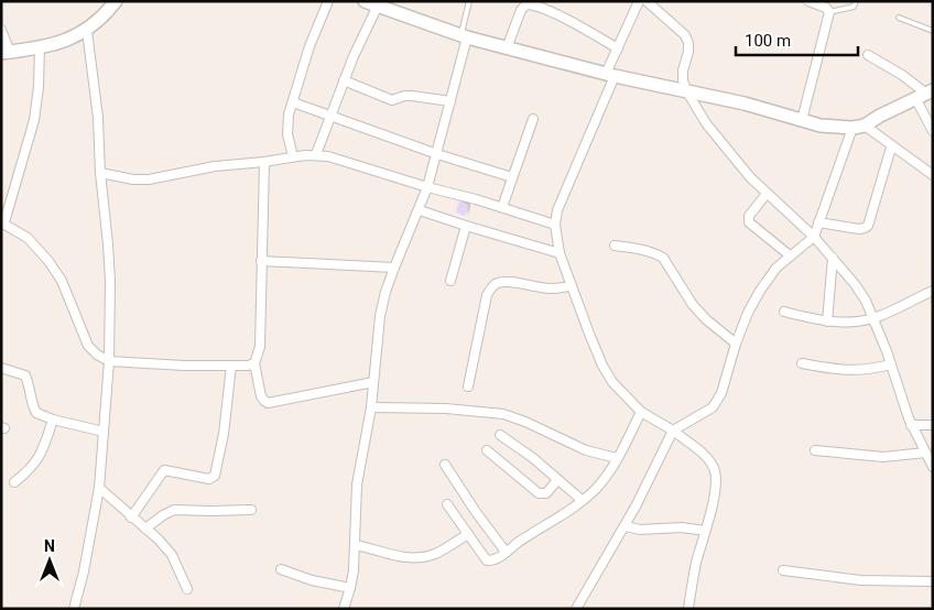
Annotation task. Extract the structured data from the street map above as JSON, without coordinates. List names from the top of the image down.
{
  "scale_bar": "100 m",
  "north": "top"
}
